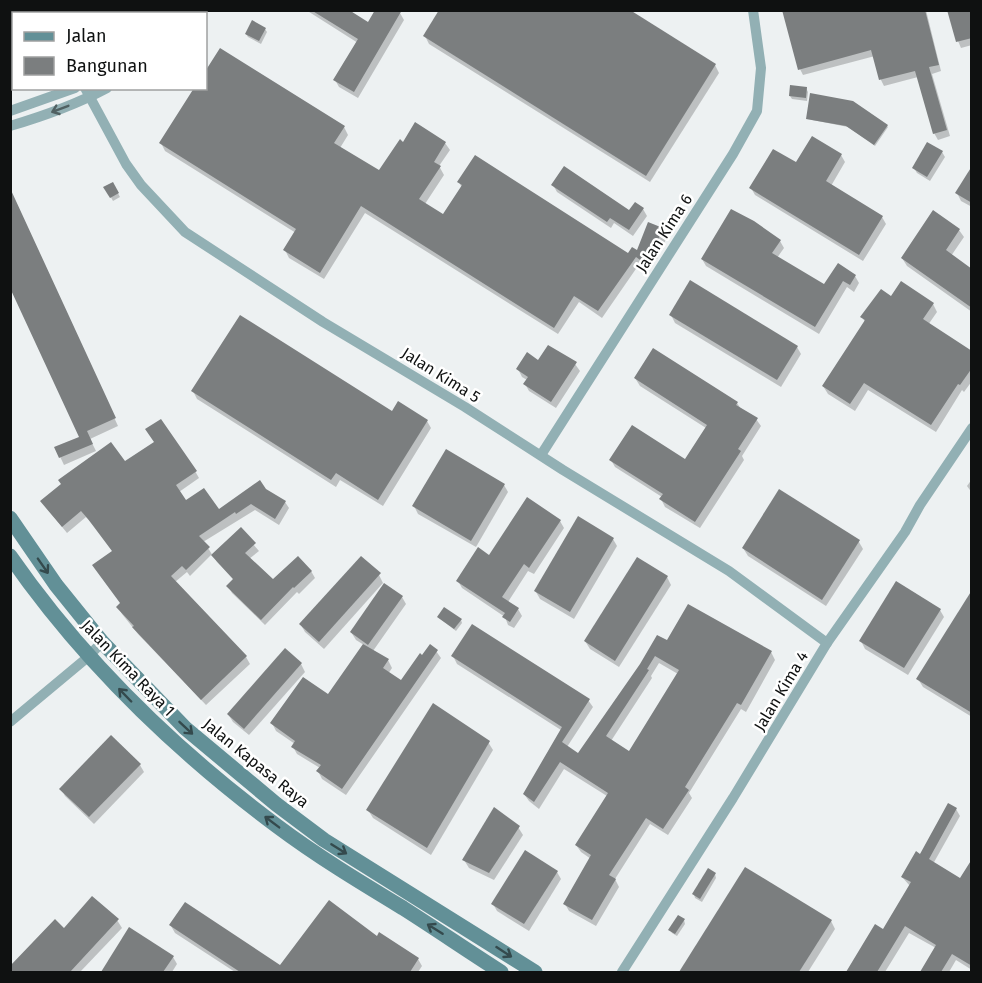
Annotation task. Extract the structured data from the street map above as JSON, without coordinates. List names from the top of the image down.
{
  "streets": {
    "main road": ["Jalan Kima Raya 1", "Jalan Kapasa Raya"],
    "street": ["Jalan Kima 6", "Jalan Kima 5", "Jalan Kima 4"]
  },
  "crossings": [
    ["Jalan Kima 6", "Jalan Kima 5"],
    ["Jalan Kima 5", "Jalan Kima 4"]
  ],
  "one_way": ["Jalan Kima Raya 1", "Jalan Kapasa Raya"],
  "legend": ["Jalan", "Bangunan"]
}
